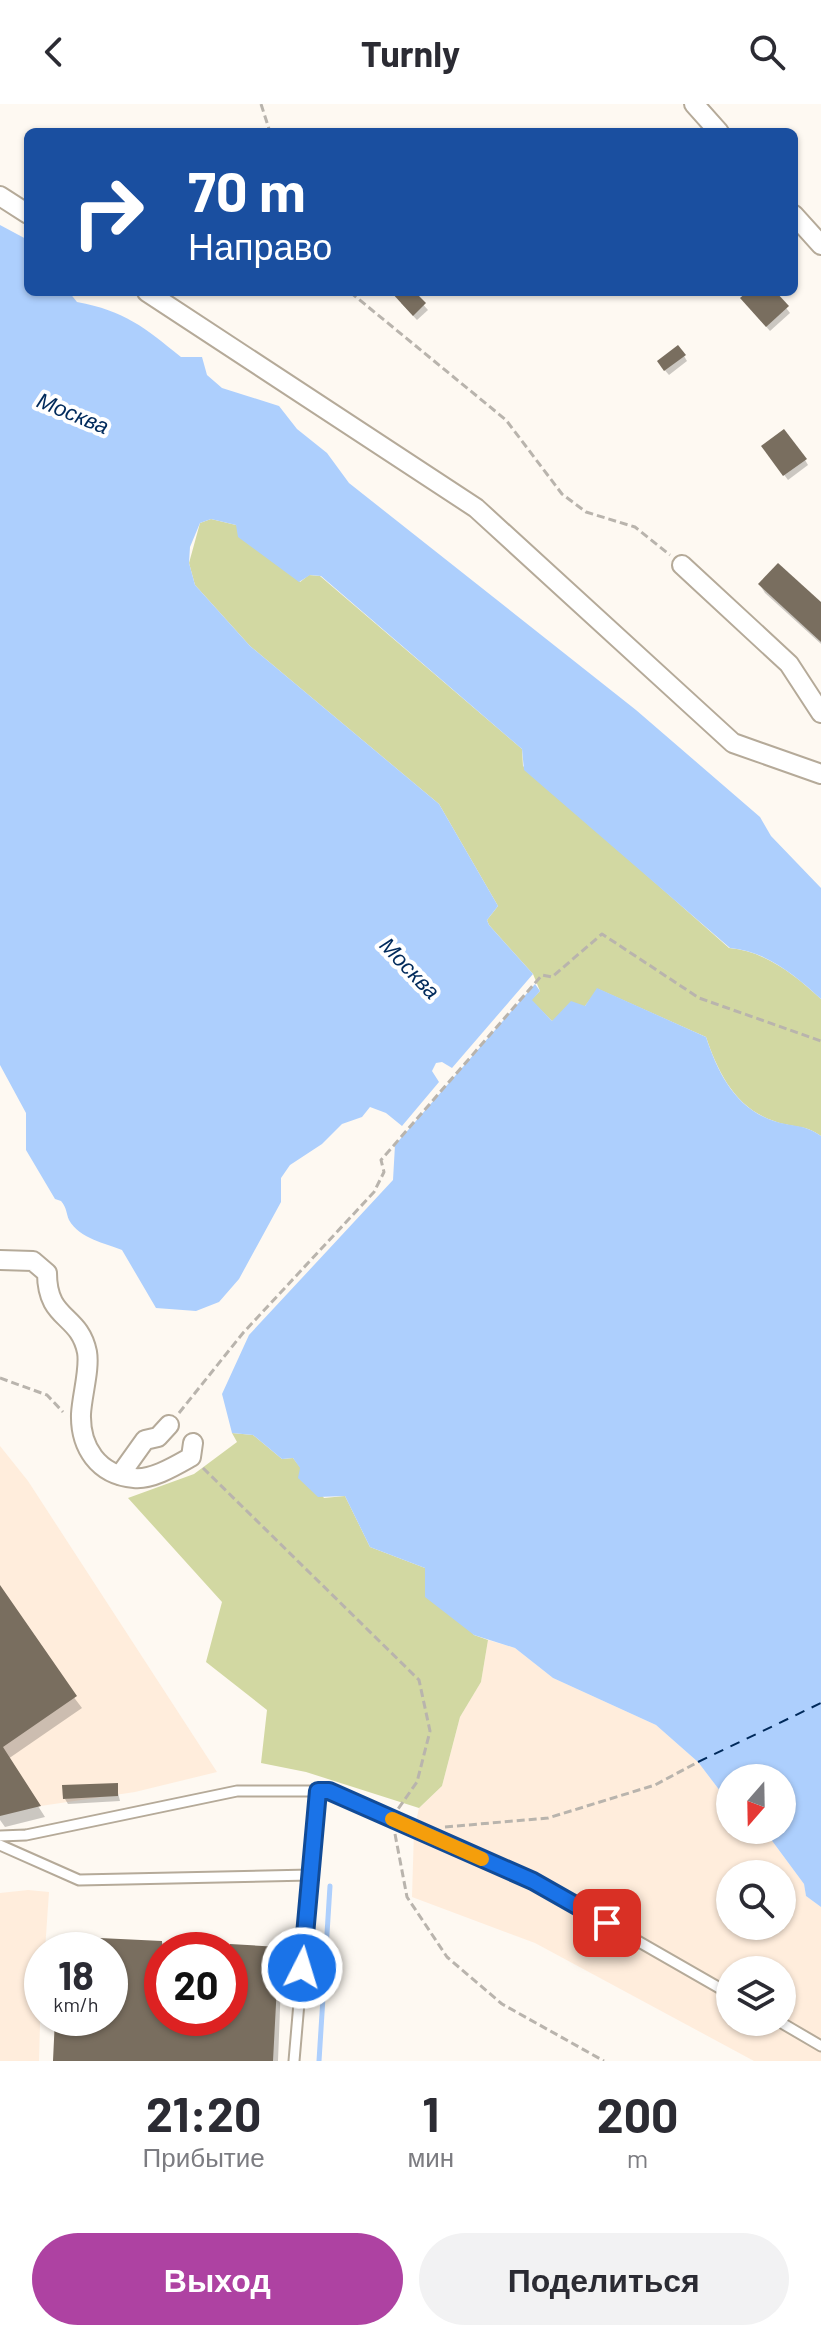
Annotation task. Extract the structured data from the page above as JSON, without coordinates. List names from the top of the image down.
{
  "water": ["Москва"],
  "north": "bottom",
  "page": {
    "header": "Turnly",
    "turn": ["70 m", "Направо"],
    "speed": "18 km/h",
    "limit": "20",
    "eta": [
      "21:20",
      "Прибытие",
      "1",
      "мин",
      "200",
      "m"
    ],
    "buttons": ["Выход", "Поделиться"]
  }
}
